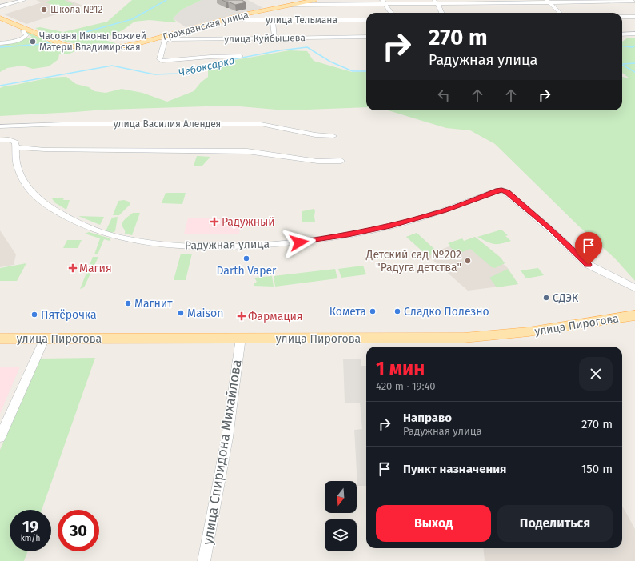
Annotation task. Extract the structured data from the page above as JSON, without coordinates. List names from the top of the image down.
{
  "streets": {
    "main road": ["Гражданская улица", "улица Пирогова"],
    "street": [
      "улица Тельмана",
      "улица Куйбышева",
      "улица Василия Алендея",
      "Радужная улица",
      "улица Спиридона Михайлова"
    ]
  },
  "crossings": [
    ["улица Тельмана", "Гражданская улица"],
    ["Гражданская улица", "улица Куйбышева"],
    ["улица Пирогова", "улица Спиридона Михайлова"]
  ],
  "water": ["Чебоксарка"],
  "places": {
    "other": [
      "Школа №12",
      "Часовня Иконы Божией Матери Владимирская",
      "Darth Vaper",
      "Детский сад №202 \"Радуга детства\"",
      "СДЭК",
      "Магнит",
      "Комета",
      "Сладко Полезно",
      "Maison",
      "Пятёрочка"
    ],
    "health": ["Радужный", "Магия", "Фармация"]
  },
  "north": "bottom",
  "page": {
    "turn": ["270 m", "Радужная улица"],
    "heading": ["1 мин", "420 m · 19:40"],
    "list": [
      {
        "name": "Направо",
        "note": "Радужная улица",
        "value": "270 m"
      },
      {
        "name": "Пункт назначения",
        "value": "150 m"
      }
    ],
    "buttons": ["Выход", "Поделиться"],
    "speed": "19 km/h",
    "limit": "30"
  }
}
